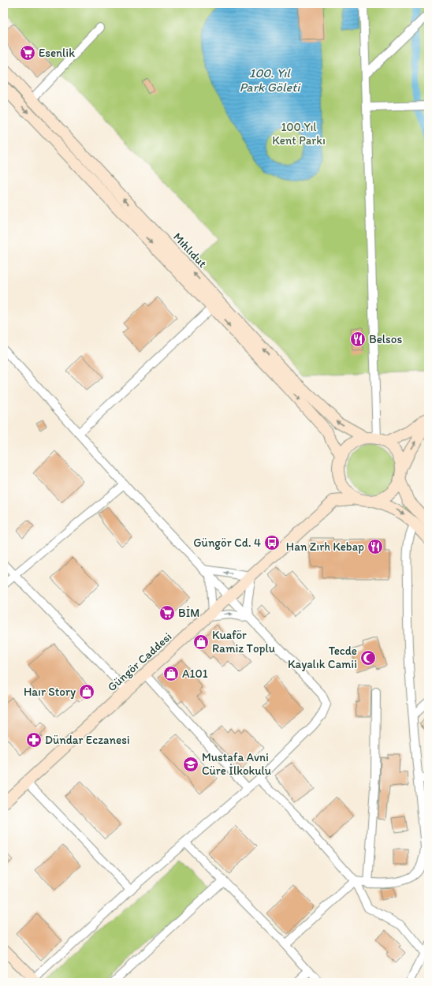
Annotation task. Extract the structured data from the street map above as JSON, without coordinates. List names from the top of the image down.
{
  "streets": {
    "main road": ["Mıhlıdut", "Güngör Caddesi"]
  },
  "water": ["100. Yıl Park Göleti"],
  "parks": ["100.Yıl Kent Parkı"],
  "places": {
    "supermarket": ["Esenlik", "BİM"],
    "restaurant": ["Belsos", "Han Zırh Kebap"],
    "bus stop": ["Güngör Cd. 4"],
    "shop": ["Kuaför Ramiz Toplu", "A101", "Haır Story"],
    "mosque": ["Tecde Kayalık Camii"],
    "pharmacy": ["Dündar Eczanesi"],
    "school or university": ["Mustafa Avni Cüre İlkokulu"]
  }
}
